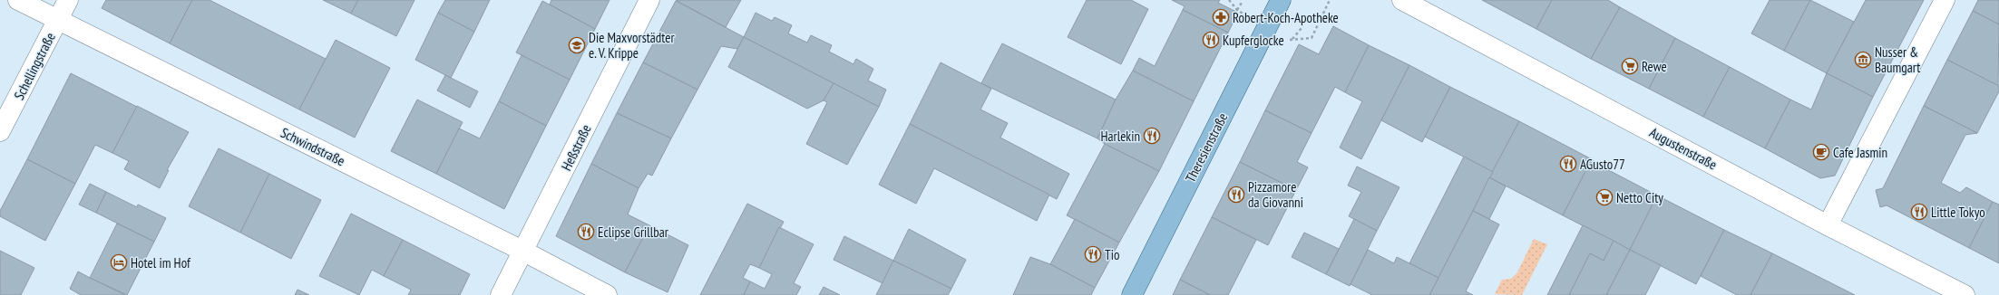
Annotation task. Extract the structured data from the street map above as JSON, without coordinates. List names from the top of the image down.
{
  "streets": {
    "main road": ["Theresienstraße"],
    "street": [
      "Schellingstraße",
      "Schwindstraße",
      "Heßstraße",
      "Augustenstraße"
    ]
  },
  "crossings": [
    ["Schellingstraße", "Schwindstraße"],
    ["Schwindstraße", "Heßstraße"]
  ],
  "places": {
    "pharmacy": ["Robert-Koch-Apotheke"],
    "restaurant": [
      "Kupferglocke",
      "Harlekin",
      "AGusto77",
      "Pizzamore da Giovanni",
      "Little Tokyo",
      "Eclipse Grillbar",
      "Tio"
    ],
    "school or university": ["Die Maxvorstädter e. V. Krippe"],
    "museum": ["Nusser & Baumgart"],
    "supermarket": ["Rewe", "Netto City"],
    "cafe": ["Cafe Jasmin"],
    "hotel": ["Hotel im Hof"]
  }
}
